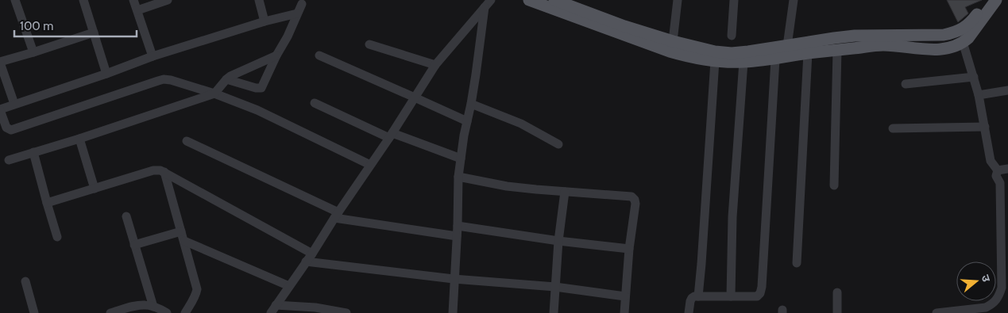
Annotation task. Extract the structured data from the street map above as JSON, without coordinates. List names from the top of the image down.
{
  "scale_bar": "100 m",
  "north": "right"
}
